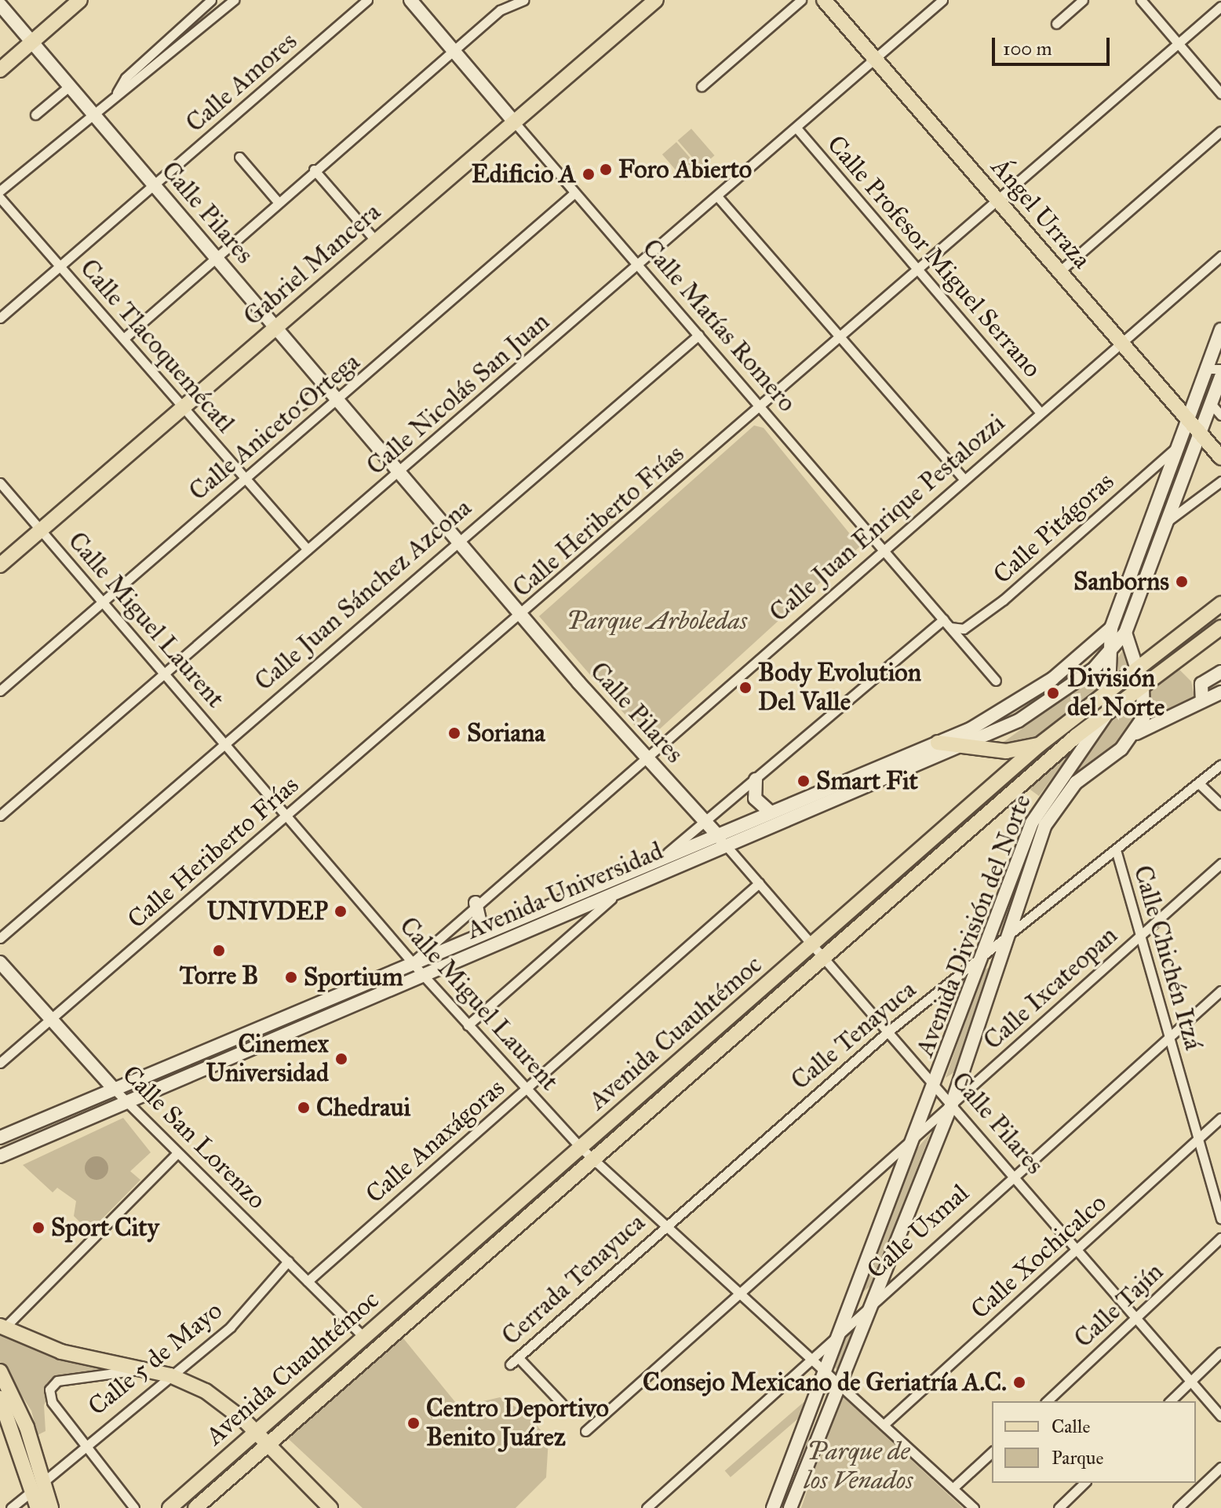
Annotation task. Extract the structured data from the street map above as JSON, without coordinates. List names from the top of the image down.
{
  "streets": {
    "main road": [
      "Calle Pilares",
      "Ángel Urraza",
      "Gabriel Mancera",
      "Calle Matías Romero",
      "Avenida Universidad",
      "Avenida División del Norte",
      "Avenida Cuauhtémoc",
      "Calle San Lorenzo"
    ],
    "street": [
      "Calle Amores",
      "Calle Profesor Miguel Serrano",
      "Calle Tlacoquemécatl",
      "Calle Nicolás San Juan",
      "Calle Aniceto Ortega",
      "Calle Juan Enrique Pestalozzi",
      "Calle Heriberto Frías",
      "Calle Pitágoras",
      "Calle Juan Sánchez Azcona",
      "Calle Miguel Laurent",
      "Calle Chichén Itzá",
      "Calle Ixcateopan",
      "Calle Tenayuca",
      "Calle Anaxágoras",
      "Calle Uxmal",
      "Calle Xochicalco",
      "Cerrada Tenayuca",
      "Calle Tajín",
      "Calle 5 de Mayo"
    ]
  },
  "crossings": [
    ["Calle Amores", "Calle Pilares"],
    ["Calle Amores", "Calle Tlacoquemécatl"],
    ["Calle Pilares", "Gabriel Mancera"],
    ["Calle Pilares", "Calle Nicolás San Juan"],
    ["Calle Pilares", "Calle Aniceto Ortega"],
    ["Calle Pilares", "Calle Juan Enrique Pestalozzi"],
    ["Calle Pilares", "Calle Heriberto Frías"],
    ["Calle Pilares", "Calle Juan Sánchez Azcona"],
    ["Calle Pilares", "Avenida Universidad"],
    ["Calle Pilares", "Avenida División del Norte"],
    ["Calle Pilares", "Calle Ixcateopan"],
    ["Calle Pilares", "Avenida Cuauhtémoc"],
    ["Calle Pilares", "Calle Tenayuca"],
    ["Calle Pilares", "Calle Anaxágoras"],
    ["Calle Pilares", "Calle Uxmal"],
    ["Calle Pilares", "Calle Xochicalco"],
    ["Calle Pilares", "Calle Tajín"],
    ["Ángel Urraza", "Calle Nicolás San Juan"],
    ["Ángel Urraza", "Calle Juan Enrique Pestalozzi"],
    ["Ángel Urraza", "Calle Heriberto Frías"],
    ["Ángel Urraza", "Avenida División del Norte"],
    ["Calle Profesor Miguel Serrano", "Calle Nicolás San Juan"],
    ["Calle Profesor Miguel Serrano", "Calle Juan Enrique Pestalozzi"],
    ["Calle Profesor Miguel Serrano", "Calle Heriberto Frías"],
    ["Gabriel Mancera", "Calle Matías Romero"],
    ["Gabriel Mancera", "Calle Tlacoquemécatl"],
    ["Gabriel Mancera", "Calle Miguel Laurent"],
    ["Calle Matías Romero", "Calle Nicolás San Juan"],
    ["Calle Matías Romero", "Calle Aniceto Ortega"],
    ["Calle Matías Romero", "Calle Juan Enrique Pestalozzi"],
    ["Calle Matías Romero", "Calle Heriberto Frías"],
    ["Calle Matías Romero", "Calle Pitágoras"],
    ["Calle Matías Romero", "Calle Juan Sánchez Azcona"],
    ["Calle Tlacoquemécatl", "Calle Nicolás San Juan"],
    ["Calle Tlacoquemécatl", "Calle Aniceto Ortega"],
    ["Calle Nicolás San Juan", "Calle Miguel Laurent"],
    ["Calle Aniceto Ortega", "Calle Miguel Laurent"],
    ["Calle Juan Enrique Pestalozzi", "Calle Miguel Laurent"],
    ["Calle Juan Enrique Pestalozzi", "Avenida Universidad"],
    ["Calle Heriberto Frías", "Calle Miguel Laurent"],
    ["Calle Heriberto Frías", "Calle San Lorenzo"],
    ["Calle Pitágoras", "Avenida División del Norte"],
    ["Calle Juan Sánchez Azcona", "Calle Miguel Laurent"],
    ["Calle Miguel Laurent", "Avenida Universidad"],
    ["Calle Miguel Laurent", "Avenida División del Norte"],
    ["Calle Miguel Laurent", "Calle Ixcateopan"],
    ["Calle Miguel Laurent", "Avenida Cuauhtémoc"],
    ["Calle Miguel Laurent", "Calle Tenayuca"],
    ["Calle Miguel Laurent", "Calle Anaxágoras"],
    ["Calle Miguel Laurent", "Calle Uxmal"],
    ["Calle Miguel Laurent", "Calle Xochicalco"],
    ["Calle Miguel Laurent", "Cerrada Tenayuca"],
    ["Avenida Universidad", "Avenida División del Norte"],
    ["Avenida Universidad", "Calle San Lorenzo"],
    ["Avenida División del Norte", "Calle Ixcateopan"],
    ["Avenida División del Norte", "Avenida Cuauhtémoc"],
    ["Avenida División del Norte", "Calle Tenayuca"],
    ["Avenida División del Norte", "Calle Uxmal"],
    ["Calle Chichén Itzá", "Calle Ixcateopan"],
    ["Calle Chichén Itzá", "Calle Tenayuca"],
    ["Calle Chichén Itzá", "Calle Uxmal"],
    ["Calle Chichén Itzá", "Calle Xochicalco"],
    ["Avenida Cuauhtémoc", "Calle San Lorenzo"],
    ["Calle Tenayuca", "Cerrada Tenayuca"],
    ["Calle San Lorenzo", "Calle Anaxágoras"],
    ["Calle San Lorenzo", "Calle 5 de Mayo"]
  ],
  "parks": ["Parque Arboledas", "Parque de los Venados"],
  "places": [
    "Foro Abierto",
    "Edificio A",
    "Sanborns",
    "Body Evolution Del Valle",
    "División del Norte",
    "Soriana",
    "Smart Fit",
    "UNIVDEP",
    "Torre B",
    "Sportium",
    "Cinemex Universidad",
    "Chedraui",
    "Sport City",
    "Consejo Mexicano de Geriatría A.C.",
    "Centro Deportivo Benito Juárez"
  ],
  "legend": ["Calle", "Parque"],
  "scale_bar": "100 m"
}
